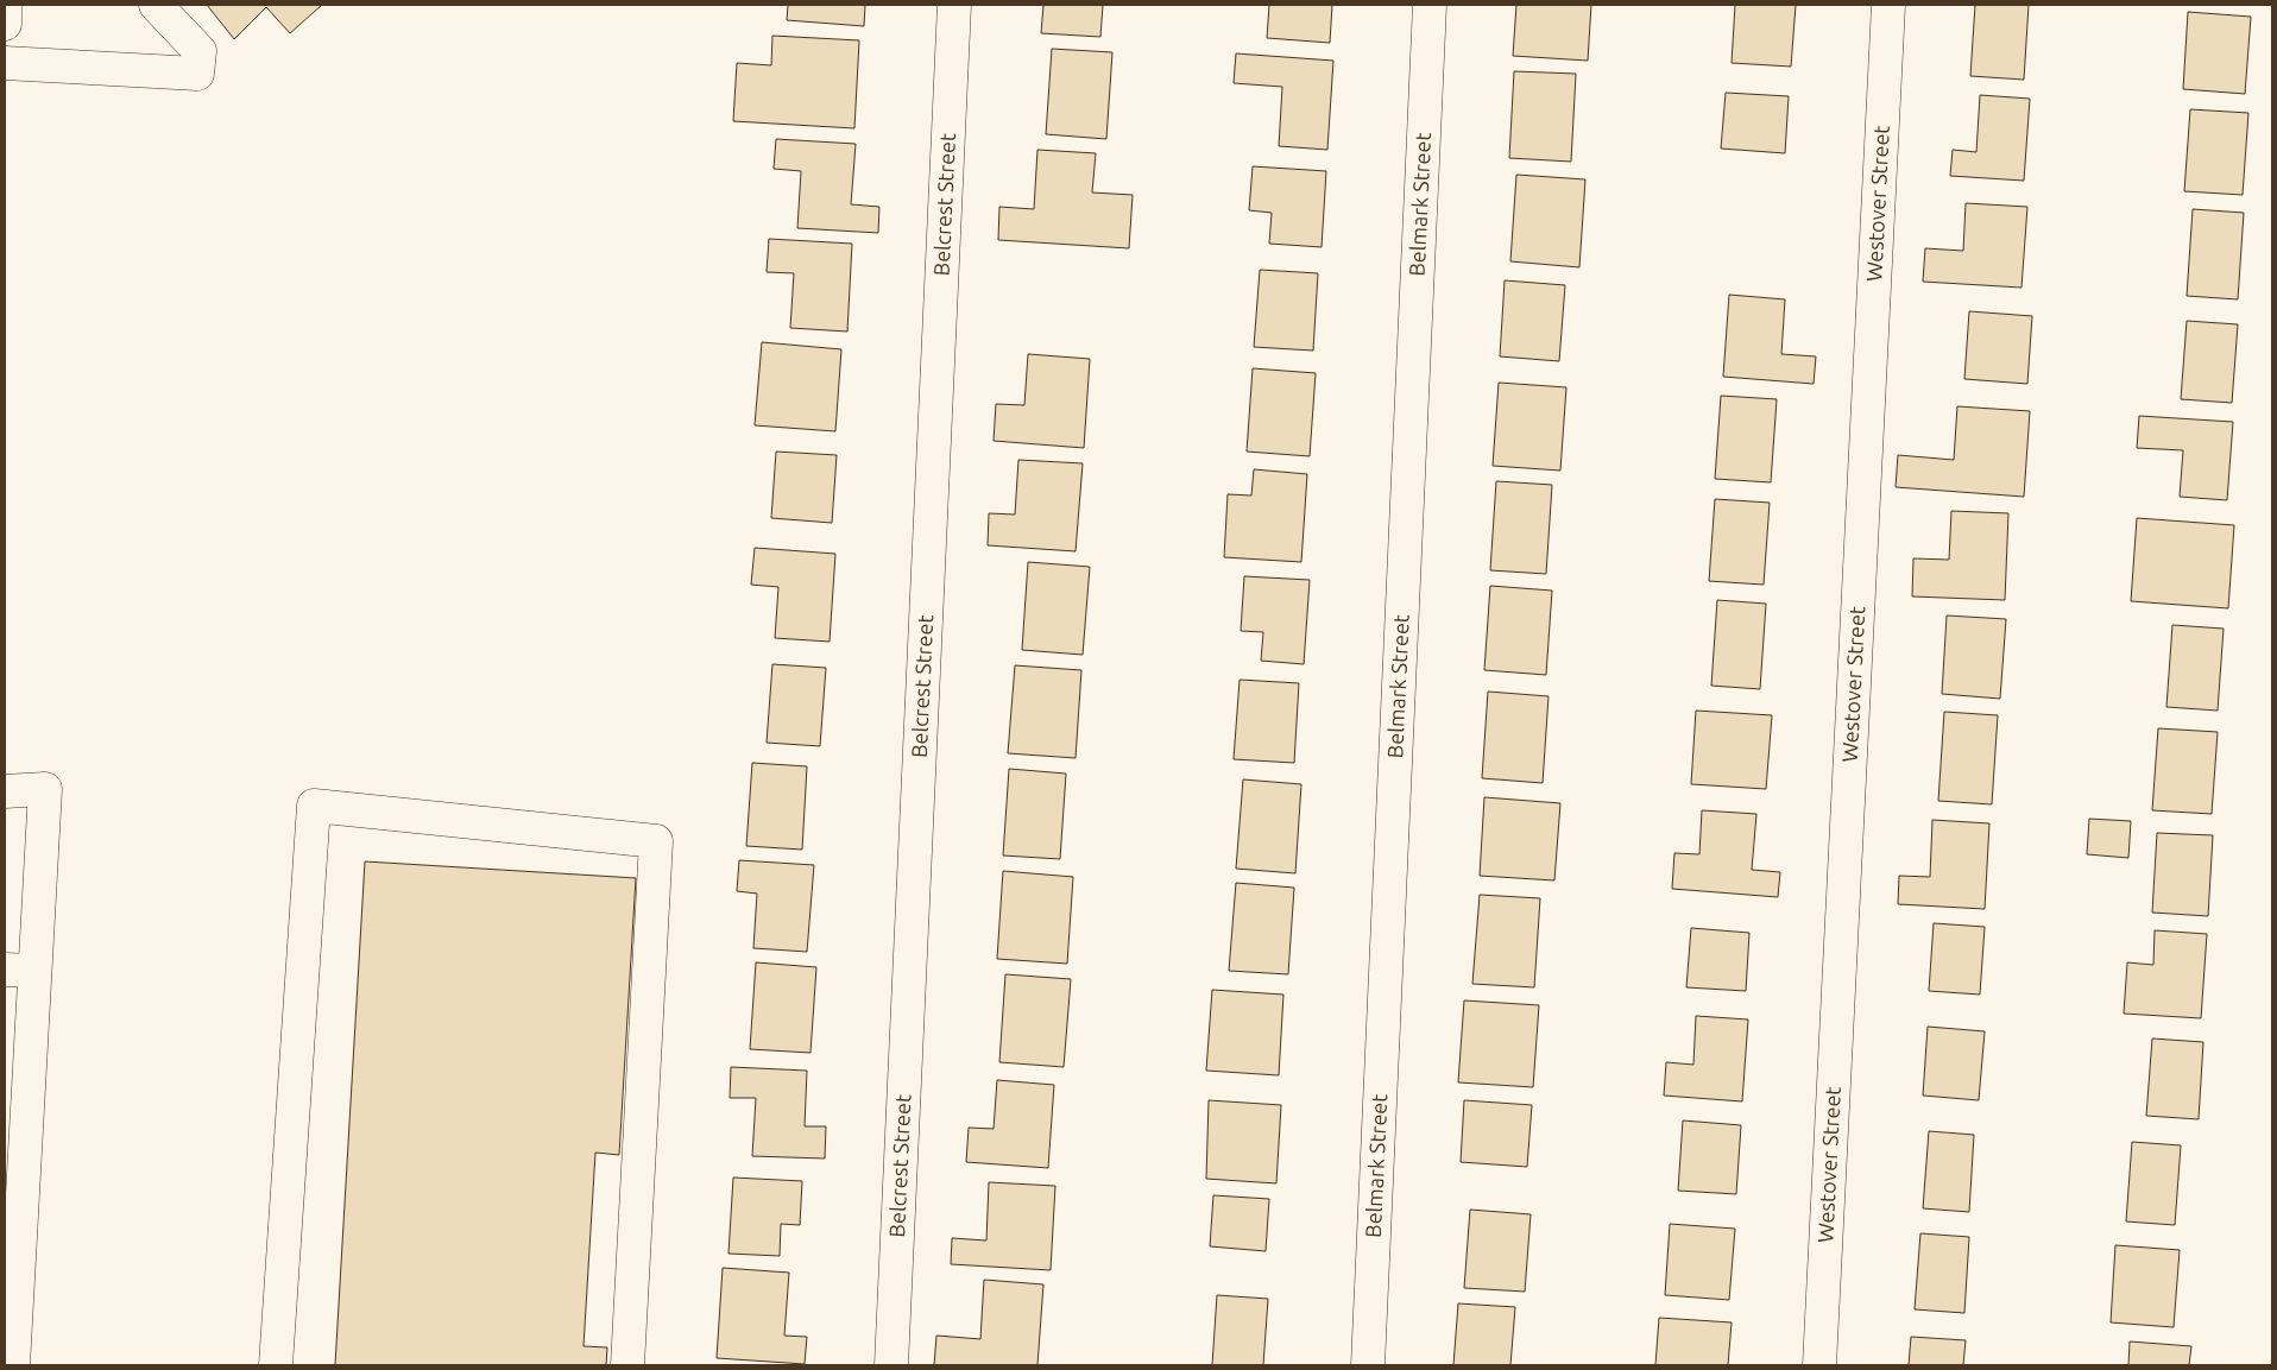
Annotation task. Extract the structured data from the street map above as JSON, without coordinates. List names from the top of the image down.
{
  "streets": {
    "street": ["Belcrest Street", "Belmark Street", "Westover Street"]
  }
}
